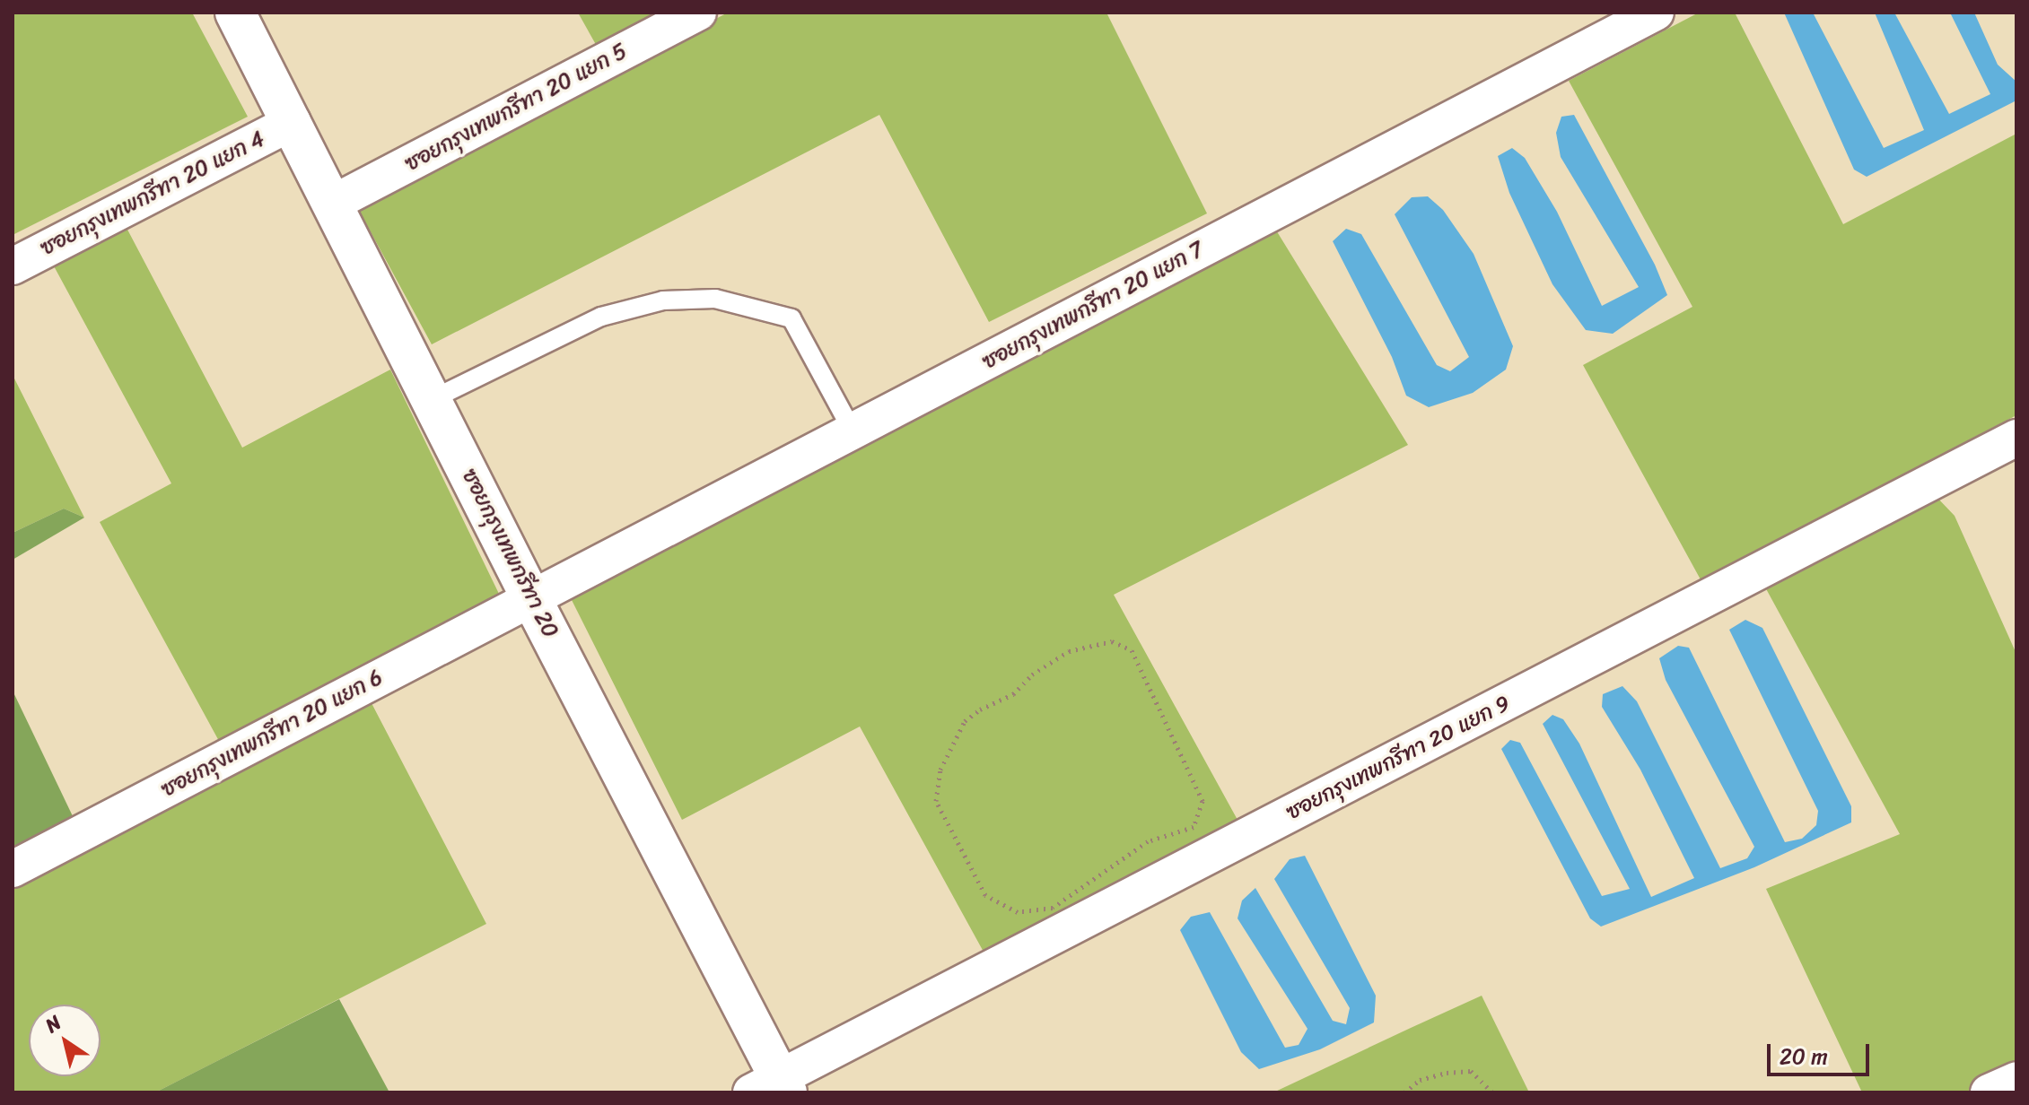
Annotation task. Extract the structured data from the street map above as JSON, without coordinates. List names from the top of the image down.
{
  "streets": {
    "street": [
      "ซอยกรุงเทพกรีฑา 20 แยก 5",
      "ซอยกรุงเทพกรีฑา 20 แยก 4",
      "ซอยกรุงเทพกรีฑา 20 แยก 7",
      "ซอยกรุงเทพกรีฑา 20",
      "ซอยกรุงเทพกรีฑา 20 แยก 6",
      "ซอยกรุงเทพกรีฑา 20 แยก 9"
    ]
  },
  "crossings": [
    ["ซอยกรุงเทพกรีฑา 20 แยก 5", "ซอยกรุงเทพกรีฑา 20"],
    ["ซอยกรุงเทพกรีฑา 20 แยก 4", "ซอยกรุงเทพกรีฑา 20"],
    ["ซอยกรุงเทพกรีฑา 20 แยก 7", "ซอยกรุงเทพกรีฑา 20"],
    ["ซอยกรุงเทพกรีฑา 20 แยก 7", "ซอยกรุงเทพกรีฑา 20 แยก 6"],
    ["ซอยกรุงเทพกรีฑา 20", "ซอยกรุงเทพกรีฑา 20 แยก 6"],
    ["ซอยกรุงเทพกรีฑา 20", "ซอยกรุงเทพกรีฑา 20 แยก 9"]
  ],
  "scale_bar": "20 m",
  "north": "top left"
}
